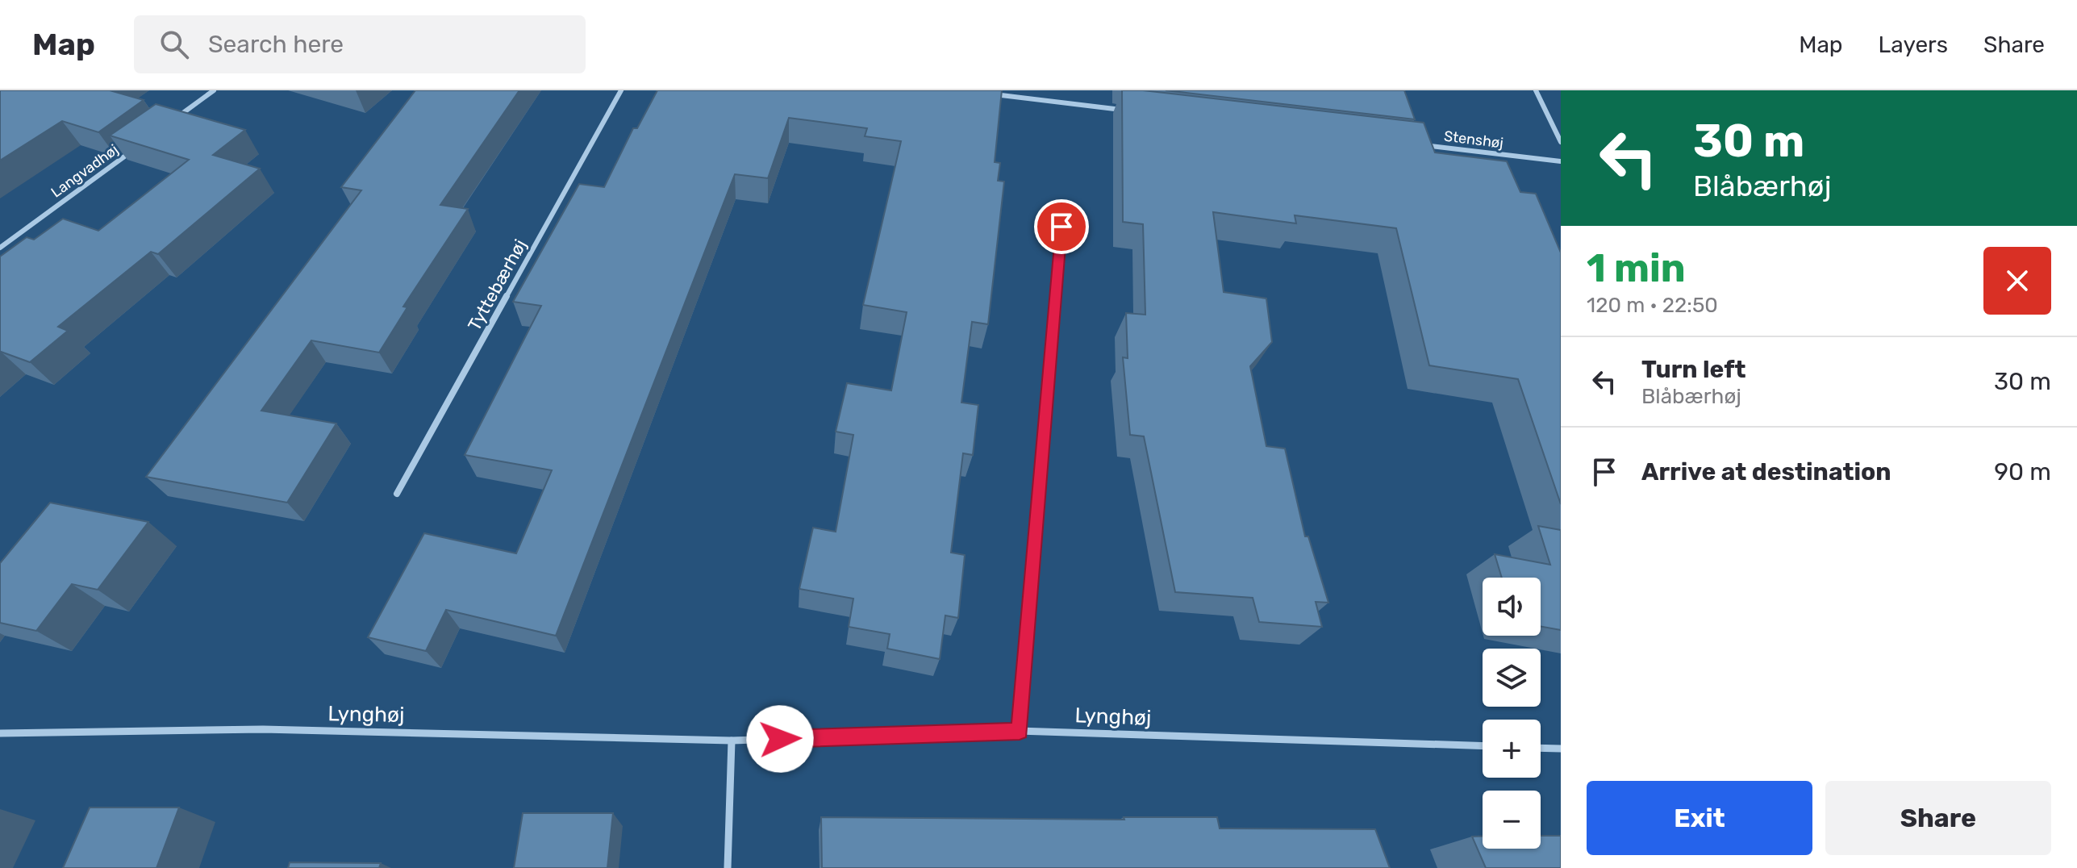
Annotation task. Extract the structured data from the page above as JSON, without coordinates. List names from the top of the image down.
{
  "streets": {
    "street": [
      "Stenshøj",
      "Langvadhøj",
      "Tyttebærhøj",
      "Lynghøj"
    ]
  },
  "page": {
    "header": "Map",
    "search": "Search here",
    "nav": ["Map", "Layers", "Share"],
    "turn": ["30 m", "Blåbærhøj"],
    "heading": ["1 min", "120 m · 22:50"],
    "list": [
      {
        "name": "Turn left",
        "note": "Blåbærhøj",
        "value": "30 m"
      },
      {
        "name": "Arrive at destination",
        "value": "90 m"
      }
    ],
    "map_buttons": ["+", "−"],
    "buttons": ["Exit", "Share"]
  }
}
